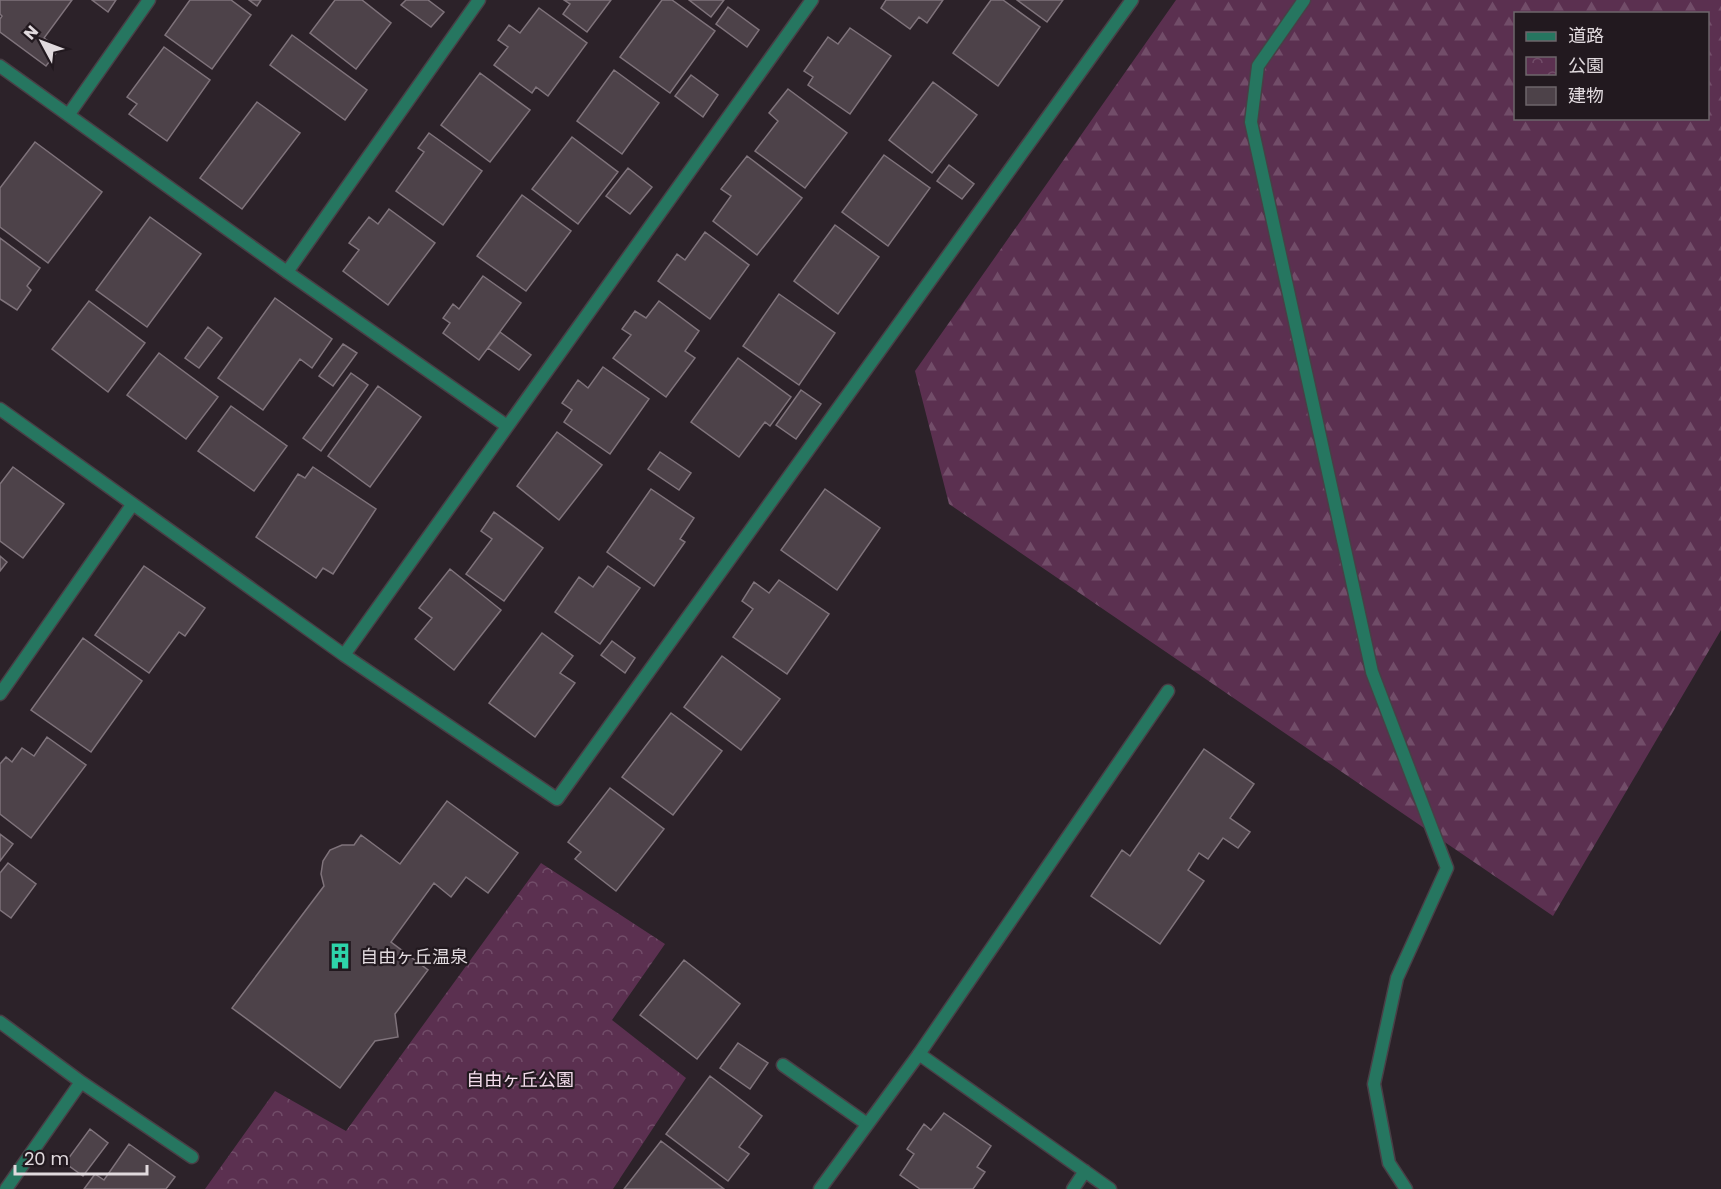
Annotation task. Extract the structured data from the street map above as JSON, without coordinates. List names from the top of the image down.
{
  "parks": ["自由ヶ丘公園"],
  "places": {
    "building": ["自由ヶ丘温泉"]
  },
  "legend": ["道路", "公園", "建物"],
  "scale_bar": "20 m",
  "north": "top left"
}
